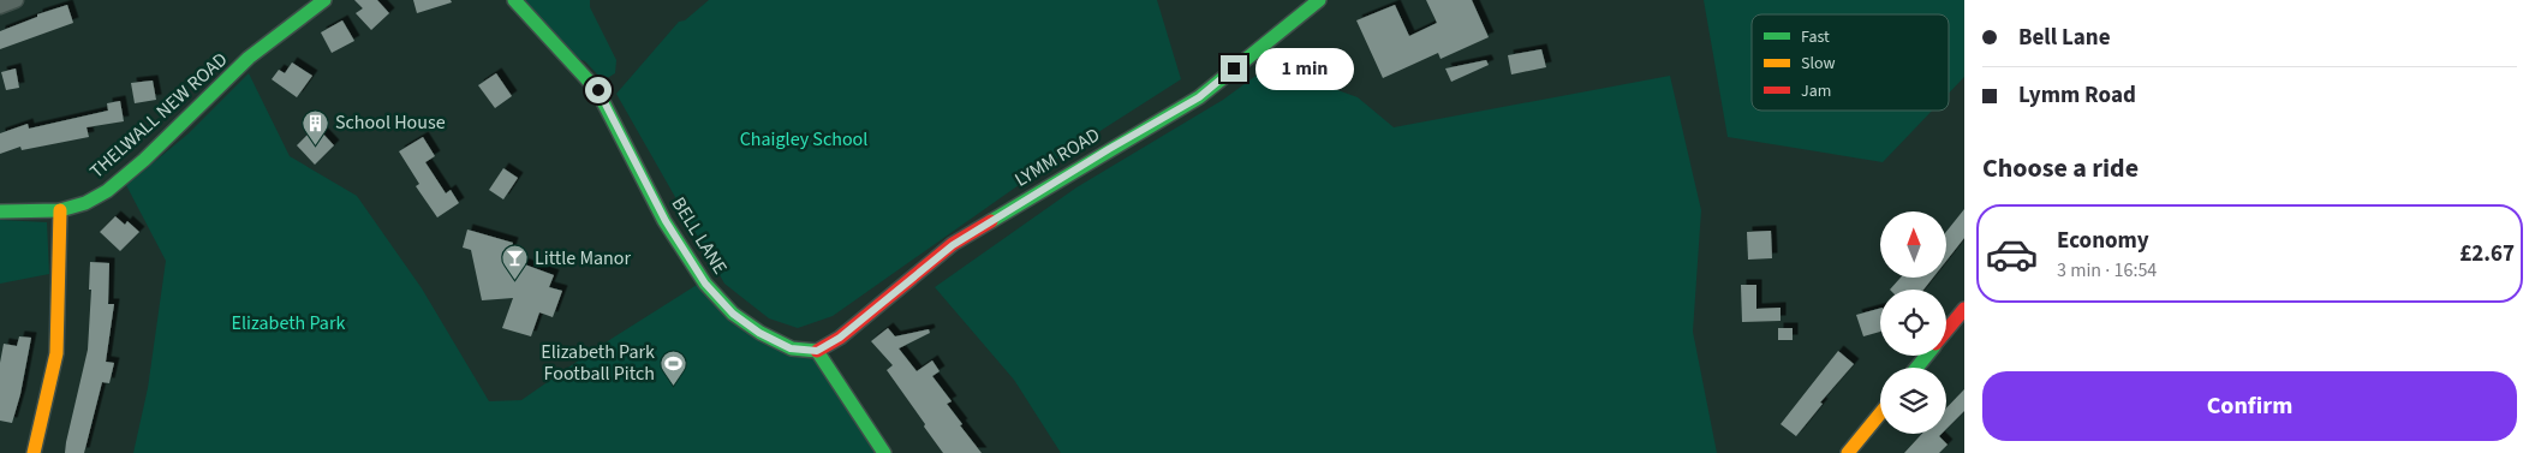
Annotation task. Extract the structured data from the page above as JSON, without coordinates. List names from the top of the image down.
{
  "streets": {
    "main road": ["THELWALL NEW ROAD", "LYMM ROAD", "BELL LANE"]
  },
  "crossings": [
    ["LYMM ROAD", "BELL LANE"]
  ],
  "parks": ["Chaigley School", "Elizabeth Park"],
  "places": {
    "building": ["School House"],
    "bar": ["Little Manor"],
    "sports": ["Elizabeth Park Football Pitch"]
  },
  "legend": ["Fast", "Slow", "Jam"],
  "north": "top",
  "page": {
    "banner": ["Bell Lane", "Lymm Road"],
    "bubble": "1 min",
    "heading": "Choose a ride",
    "list": [
      {
        "name": "Economy",
        "note": "3 min · 16:54",
        "value": "£2.67"
      }
    ],
    "buttons": "Confirm"
  }
}
